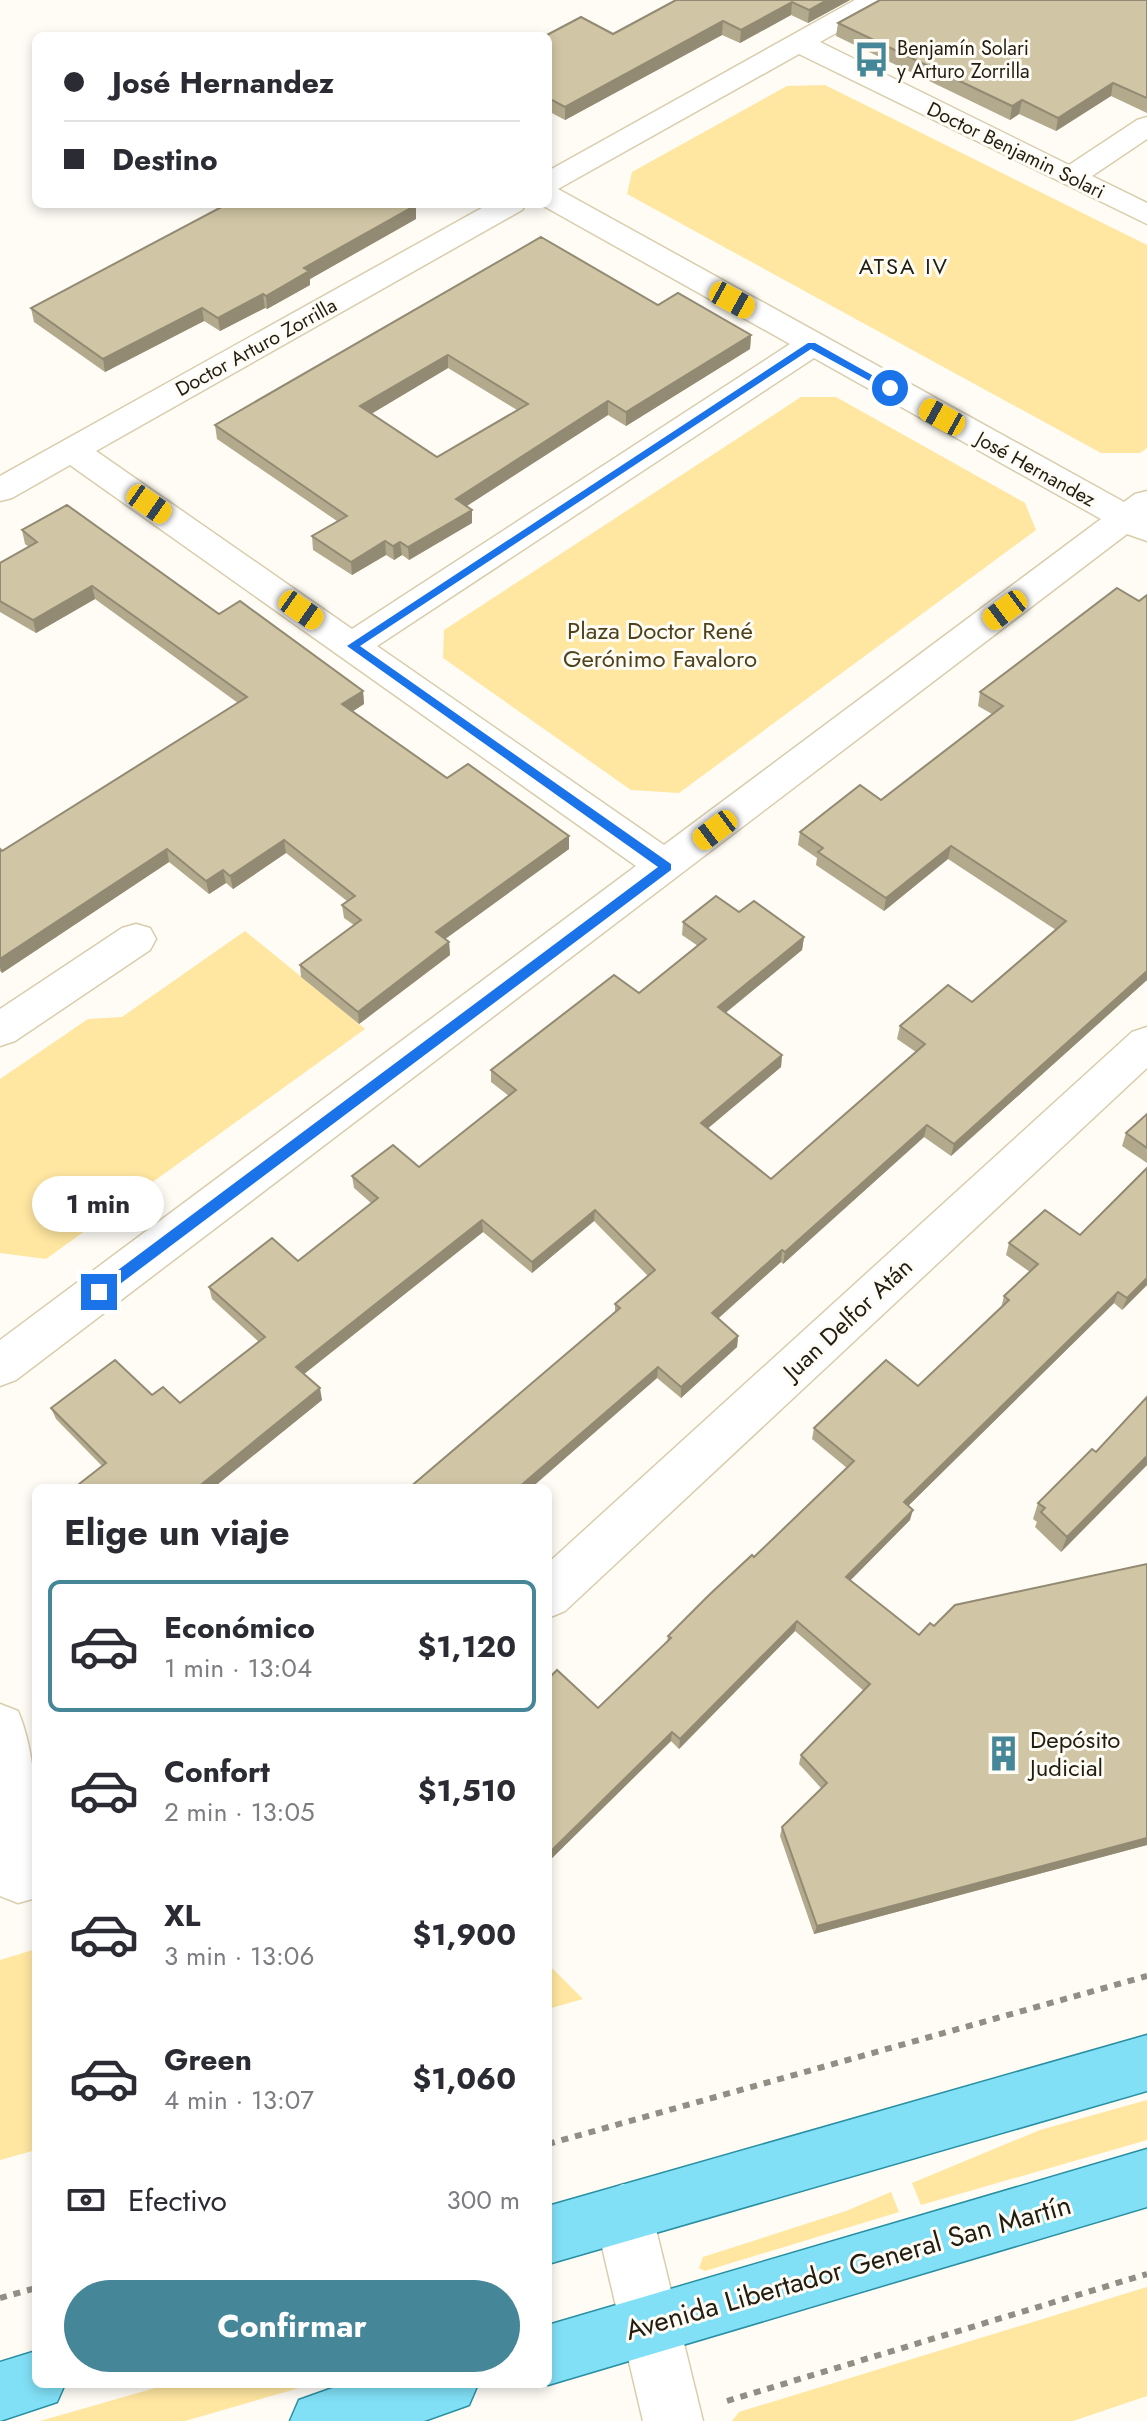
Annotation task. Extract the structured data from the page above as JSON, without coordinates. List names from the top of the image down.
{
  "streets": {
    "main road": ["Avenida Libertador General San Martín"],
    "street": [
      "Doctor Benjamin Solari",
      "Doctor Arturo Zorrilla",
      "José Hernandez",
      "Juan Delfor Atán"
    ]
  },
  "districts": ["ATSA IV"],
  "parks": ["Plaza Doctor René Gerónimo Favaloro"],
  "places": {
    "bus stop": ["Benjamín Solari y Arturo Zorrilla"],
    "building": ["Depósito Judicial"]
  },
  "page": {
    "banner": ["José Hernandez", "Destino"],
    "bubble": "1 min",
    "heading": "Elige un viaje",
    "list": [
      {
        "name": "Económico",
        "note": "1 min · 13:04",
        "value": "$1,120"
      },
      {
        "name": "Confort",
        "note": "2 min · 13:05",
        "value": "$1,510"
      },
      {
        "name": "XL",
        "note": "3 min · 13:06",
        "value": "$1,900"
      },
      {
        "name": "Green",
        "note": "4 min · 13:07",
        "value": "$1,060"
      }
    ],
    "pay": ["Efectivo", "300 m"],
    "buttons": "Confirmar"
  }
}
